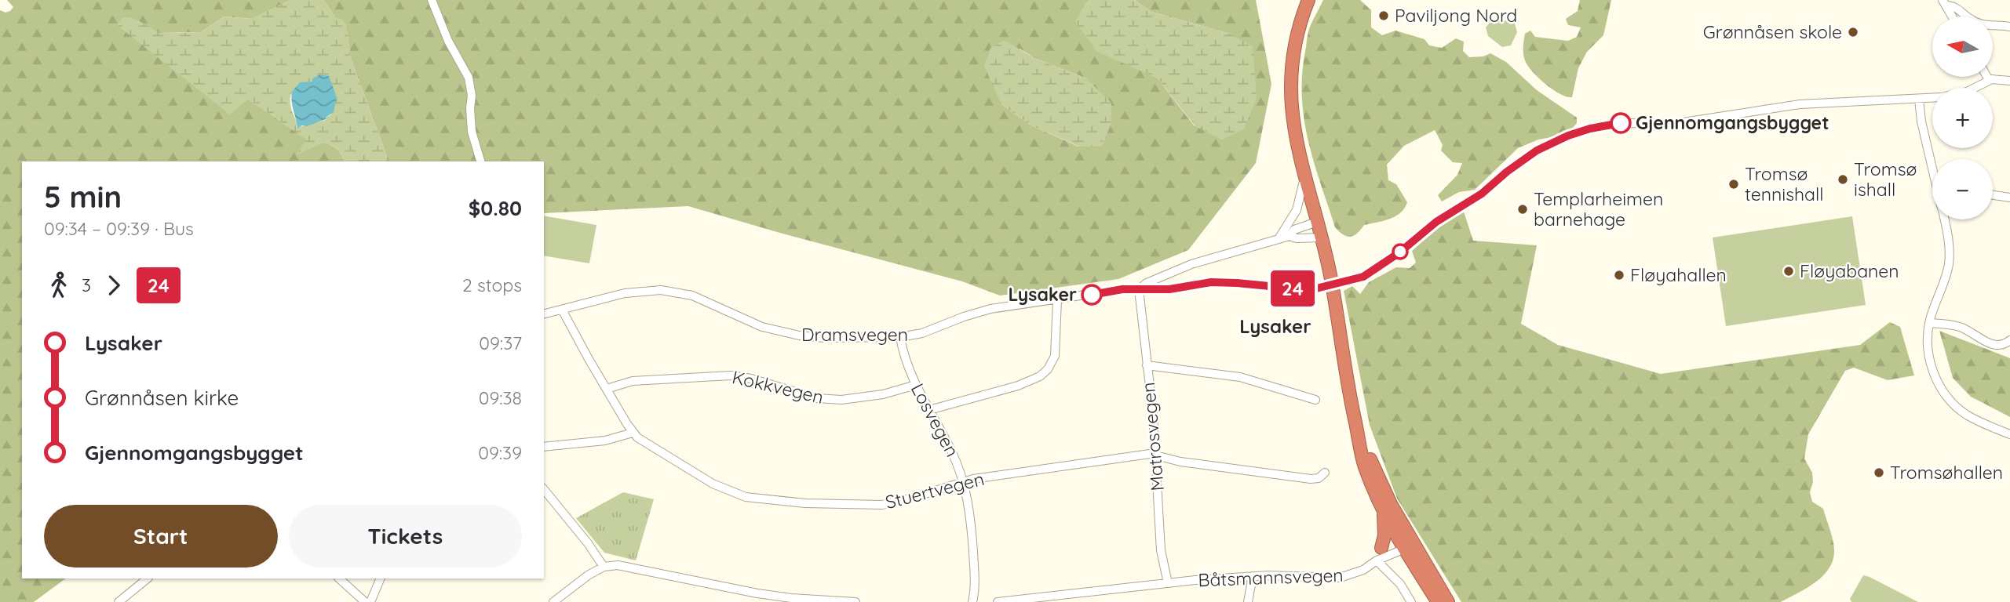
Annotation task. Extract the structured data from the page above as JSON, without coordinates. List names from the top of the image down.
{
  "streets": {
    "street": [
      "Dramsvegen",
      "Kokkvegen",
      "Losvegen",
      "Matrosvegen",
      "Stuertvegen",
      "Båtsmannsvegen"
    ]
  },
  "crossings": [
    ["Dramsvegen", "Losvegen"],
    ["Dramsvegen", "Matrosvegen"],
    ["Dramsvegen", "Stuertvegen"],
    ["Kokkvegen", "Losvegen"],
    ["Kokkvegen", "Stuertvegen"],
    ["Losvegen", "Stuertvegen"],
    ["Matrosvegen", "Stuertvegen"],
    ["Matrosvegen", "Båtsmannsvegen"]
  ],
  "districts": ["Lysaker"],
  "places": [
    "Paviljong Nord",
    "Grønnåsen skole",
    "Gjennomgangsbygget",
    "Tromsø ishall",
    "Tromsø tennishall",
    "Templarheimen barnehage",
    "Fløyabanen",
    "Fløyahallen",
    "Lysaker",
    "Tromsøhallen"
  ],
  "lines": ["bus line 24"],
  "north": "left",
  "page": {
    "on_map": "24",
    "map_buttons": ["+", "−"],
    "heading": ["5 min", "09:34 – 09:39 · Bus", "$0.80"],
    "legs": ["3", "24", "2 stops"],
    "list": [
      {
        "name": "Lysaker",
        "value": "09:37"
      },
      {
        "name": "Grønnåsen kirke",
        "value": "09:38"
      },
      {
        "name": "Gjennomgangsbygget",
        "value": "09:39"
      }
    ],
    "buttons": ["Start", "Tickets"]
  }
}
